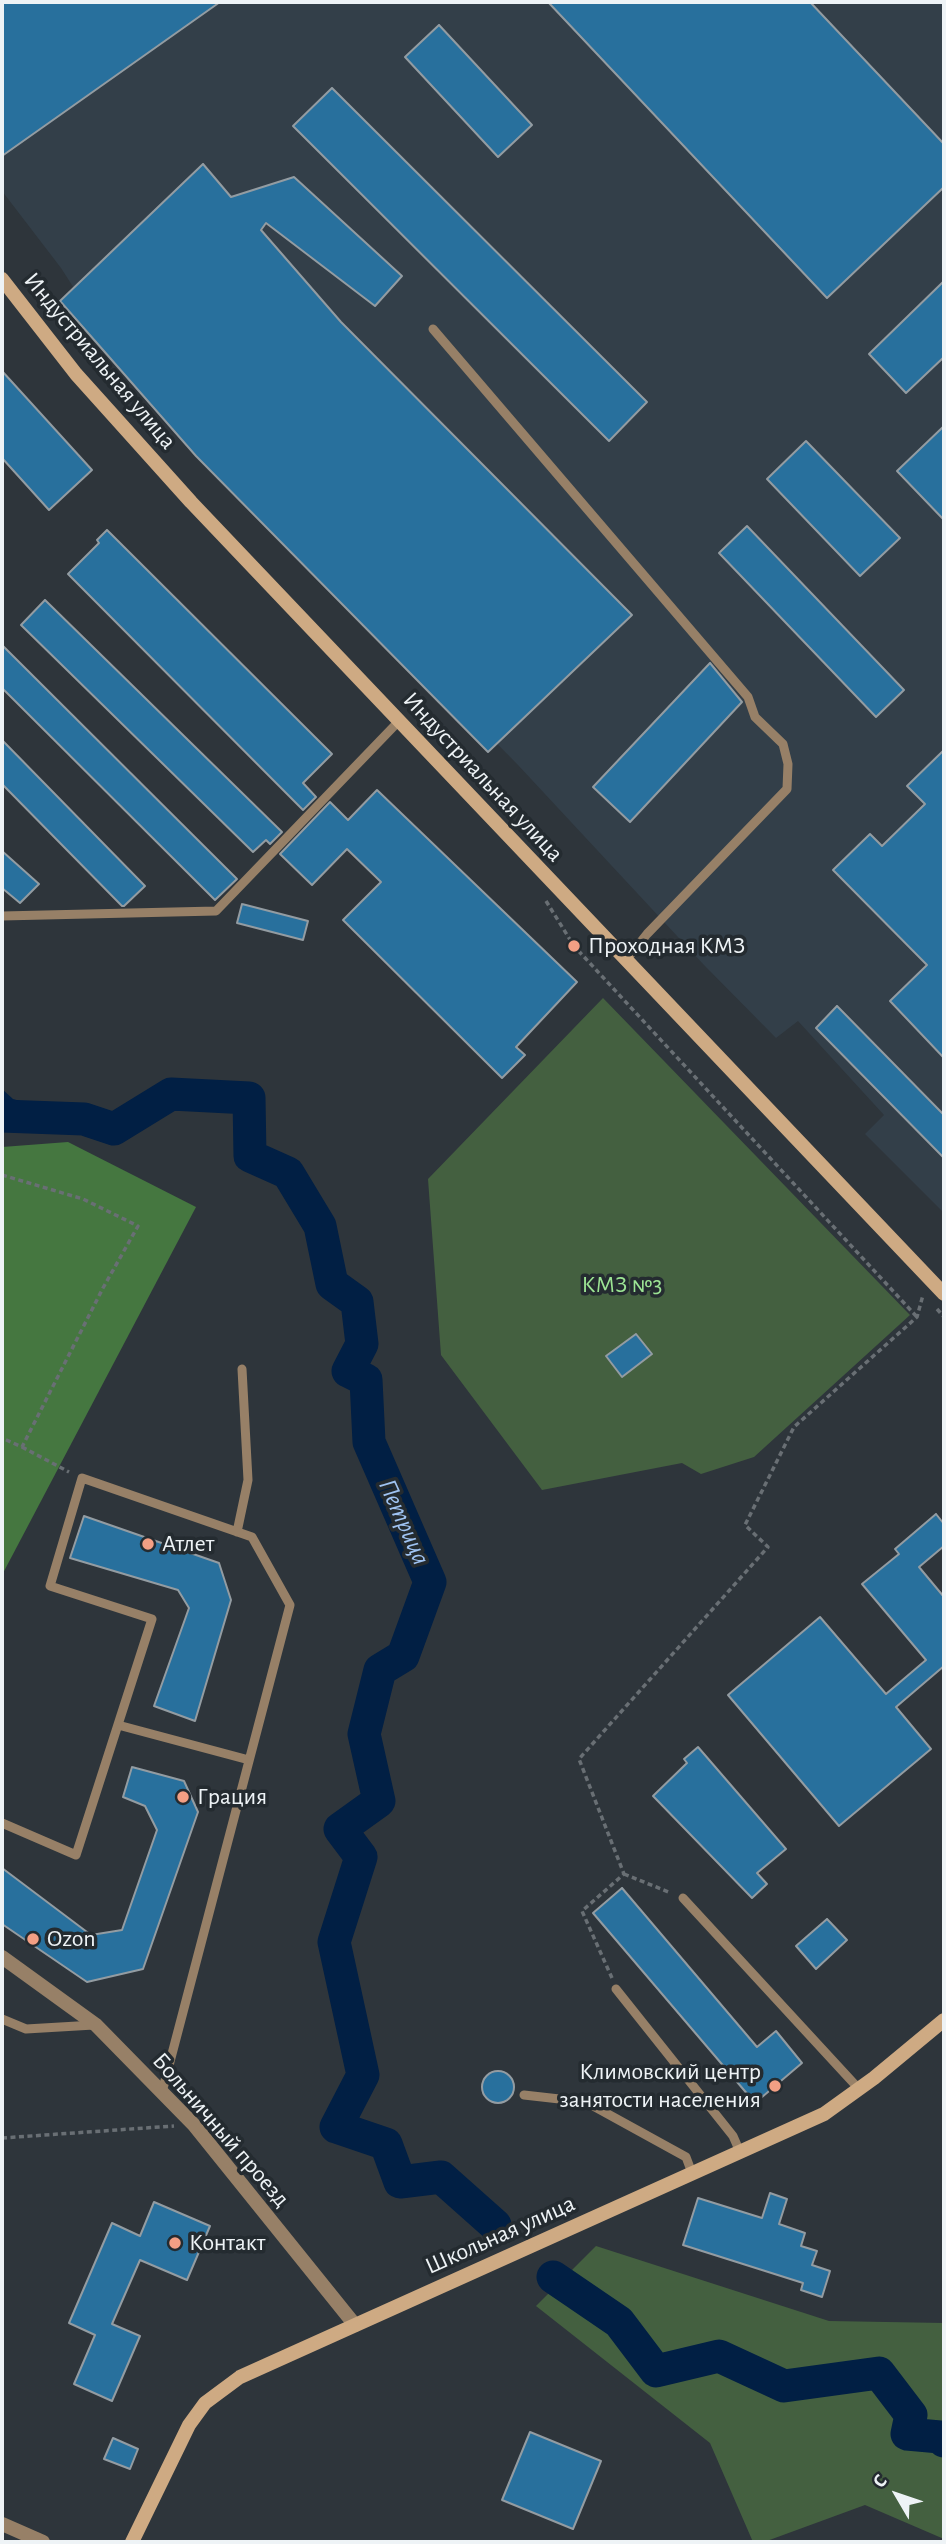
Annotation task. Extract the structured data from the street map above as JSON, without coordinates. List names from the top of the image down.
{
  "streets": {
    "main road": ["Индустриальная улица", "Школьная улица"],
    "street": ["Больничный проезд"]
  },
  "crossings": [
    ["Больничный проезд", "Школьная улица"]
  ],
  "water": ["Петрица"],
  "parks": ["КМЗ №3"],
  "places": [
    "Проходная КМЗ",
    "Атлет",
    "Грация",
    "Ozon",
    "Климовский центр занятости населения",
    "Контакт"
  ],
  "north": "top left"
}
